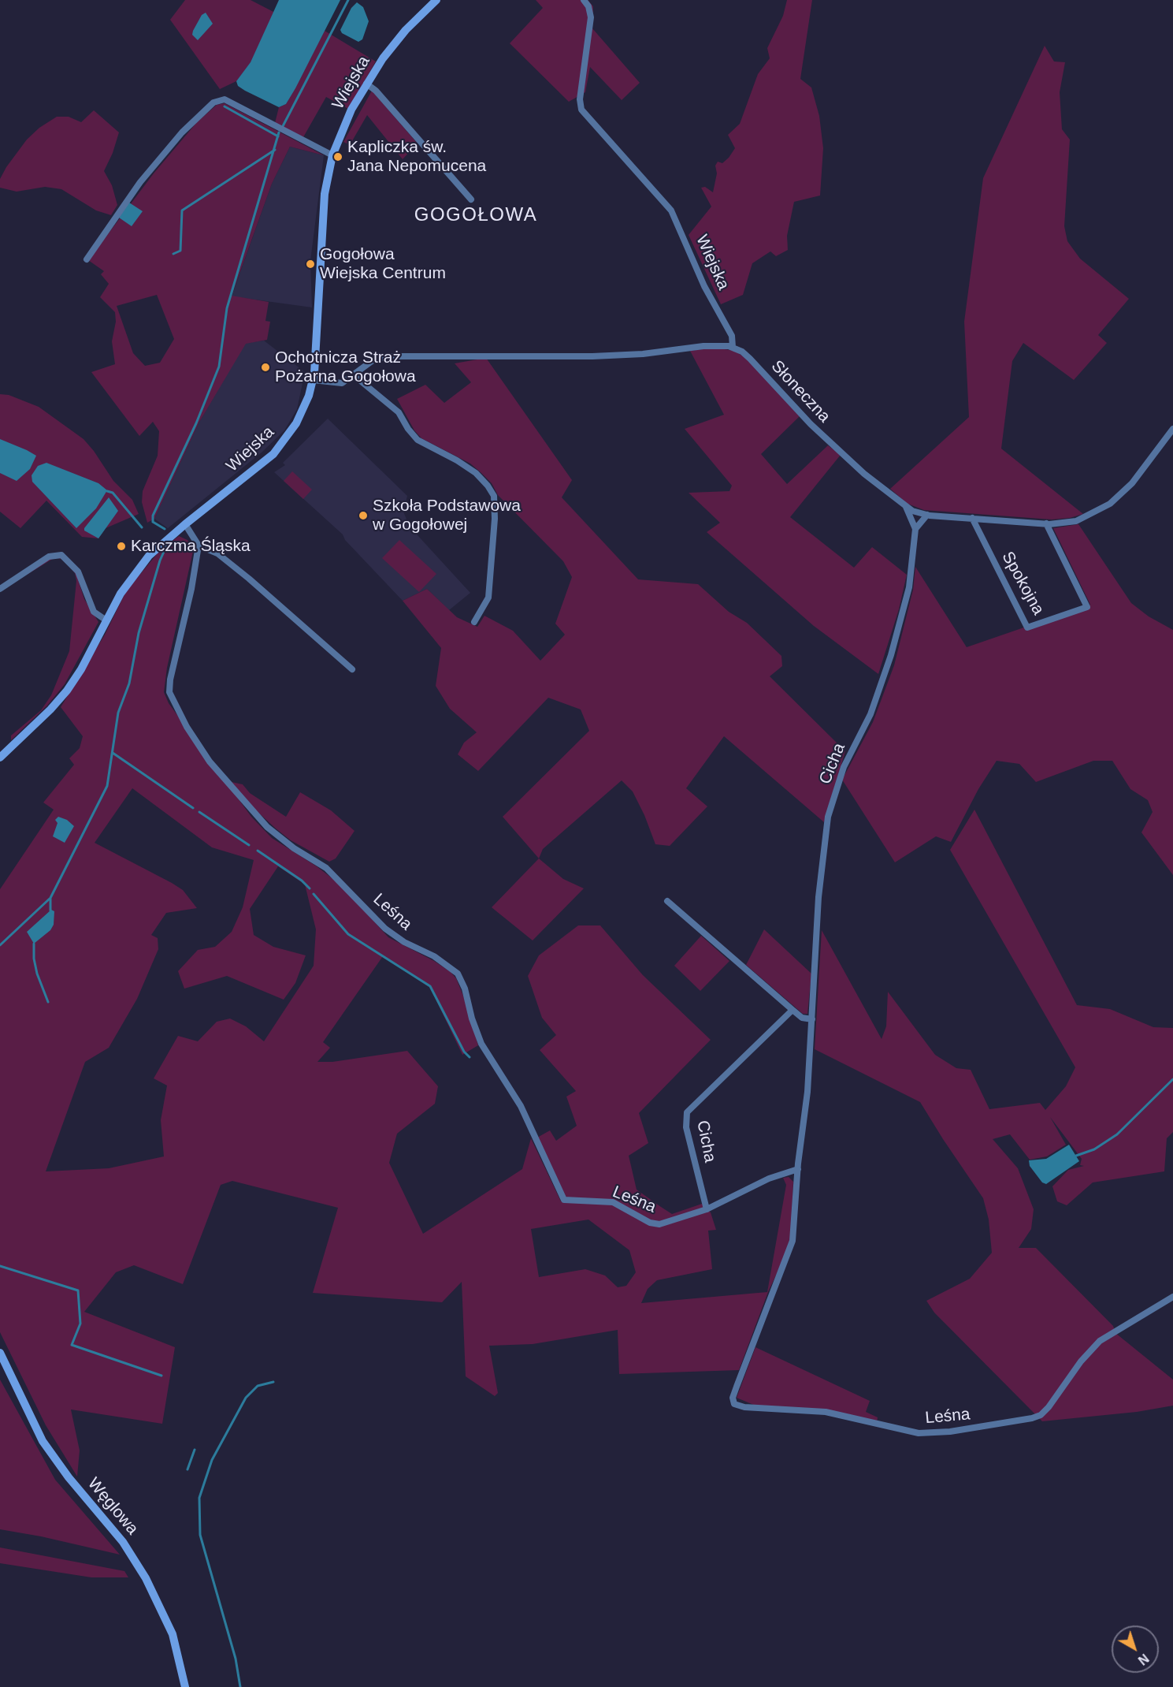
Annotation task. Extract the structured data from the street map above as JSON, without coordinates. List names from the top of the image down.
{
  "streets": {
    "street": [
      "Wiejska",
      "Słoneczna",
      "Spokojna",
      "Cicha",
      "Leśna",
      "Węglowa"
    ]
  },
  "crossings": [
    ["Wiejska", "Słoneczna"],
    ["Słoneczna", "Spokojna"],
    ["Słoneczna", "Cicha"],
    ["Cicha", "Leśna"]
  ],
  "districts": ["GOGOŁOWA"],
  "places": [
    "Kapliczka św. Jana Nepomucena",
    "Gogołowa Wiejska Centrum",
    "Ochotnicza Straż Pożarna Gogołowa",
    "Szkoła Podstawowa w Gogołowej",
    "Karczma Śląska"
  ],
  "north": "bottom right"
}
